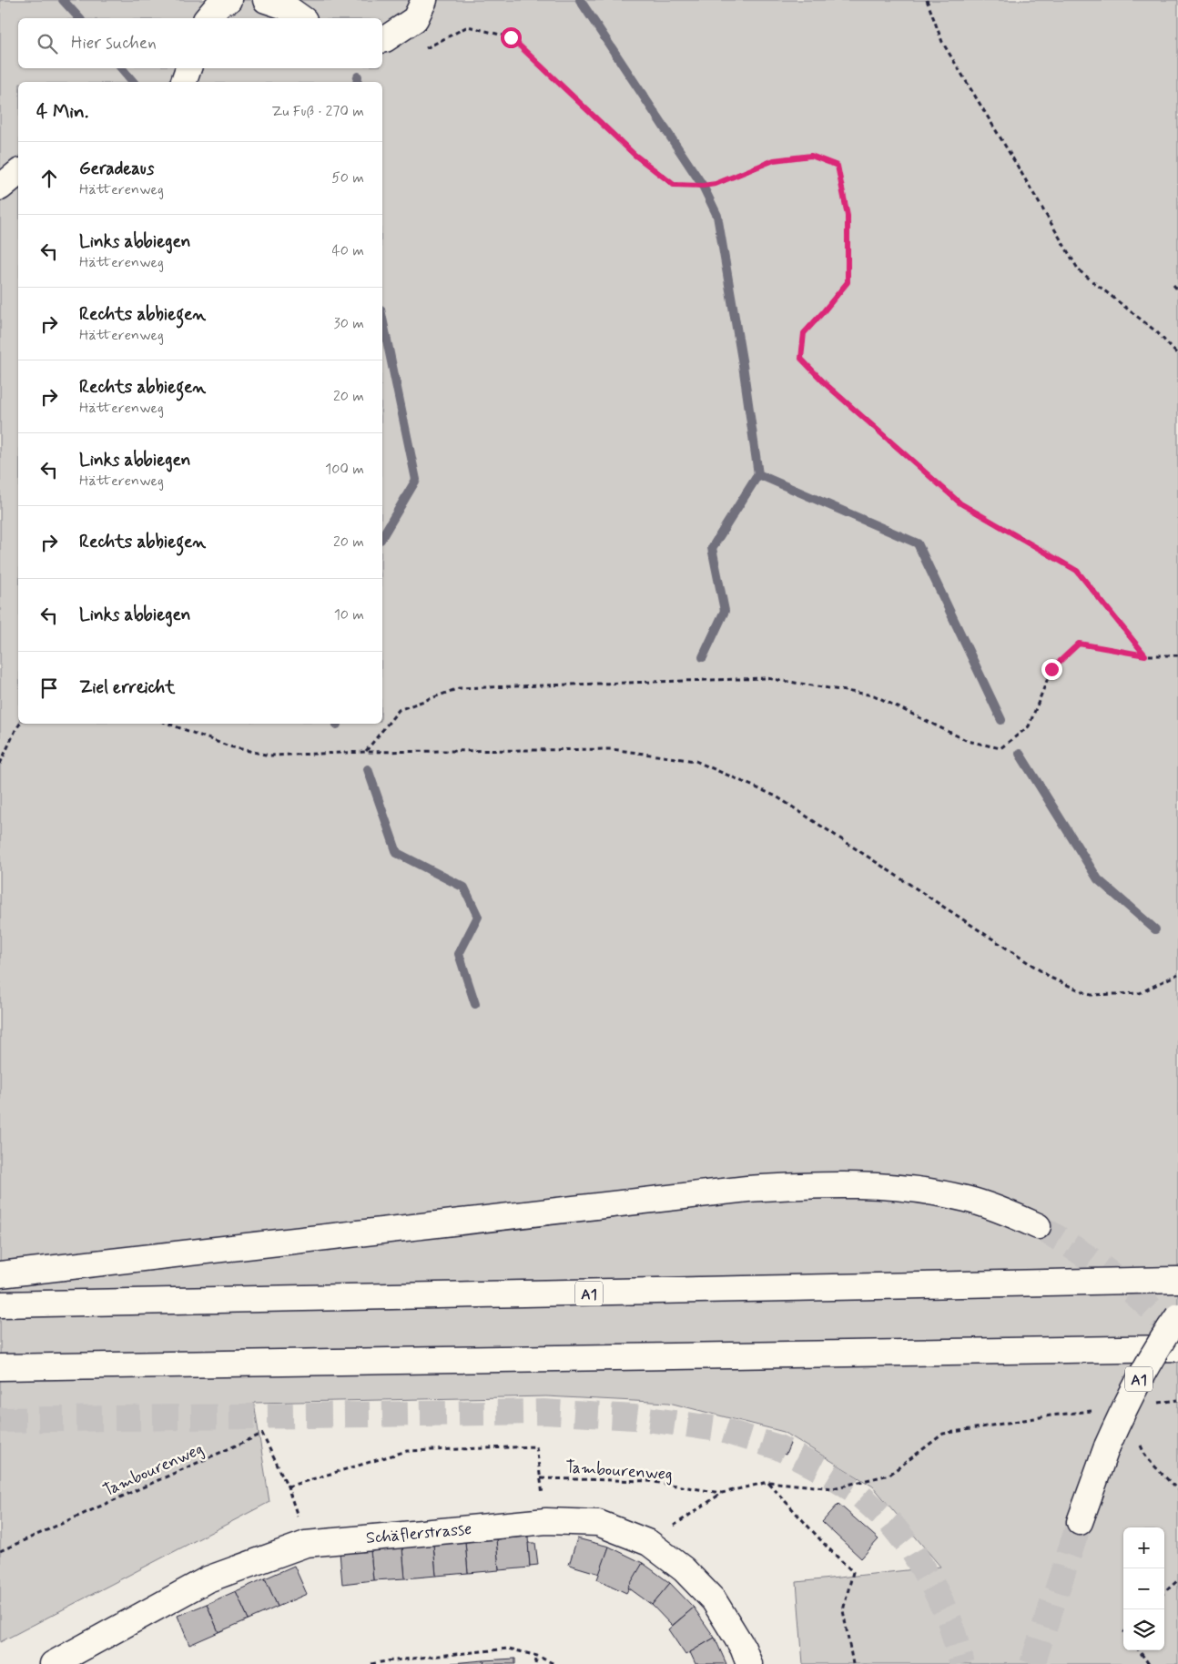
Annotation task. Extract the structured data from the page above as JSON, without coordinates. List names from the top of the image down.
{
  "streets": {
    "main road": ["A1", "Schäflerstrasse"],
    "path": ["Tambourenweg"]
  },
  "crossings": [
    ["Tambourenweg", "Schäflerstrasse"]
  ],
  "page": {
    "search": "Hier suchen",
    "heading": ["4 Min.", "Zu Fuß · 270 m"],
    "list": [
      ["Geradeaus", "Hätterenweg", "50 m"],
      ["Links abbiegen", "Hätterenweg", "40 m"],
      ["Rechts abbiegen", "Hätterenweg", "30 m"],
      ["Rechts abbiegen", "Hätterenweg", "20 m"],
      ["Links abbiegen", "Hätterenweg", "100 m"],
      ["Rechts abbiegen", "20 m"],
      ["Links abbiegen", "10 m"],
      "Ziel erreicht"
    ],
    "map_buttons": ["+", "−"]
  }
}
